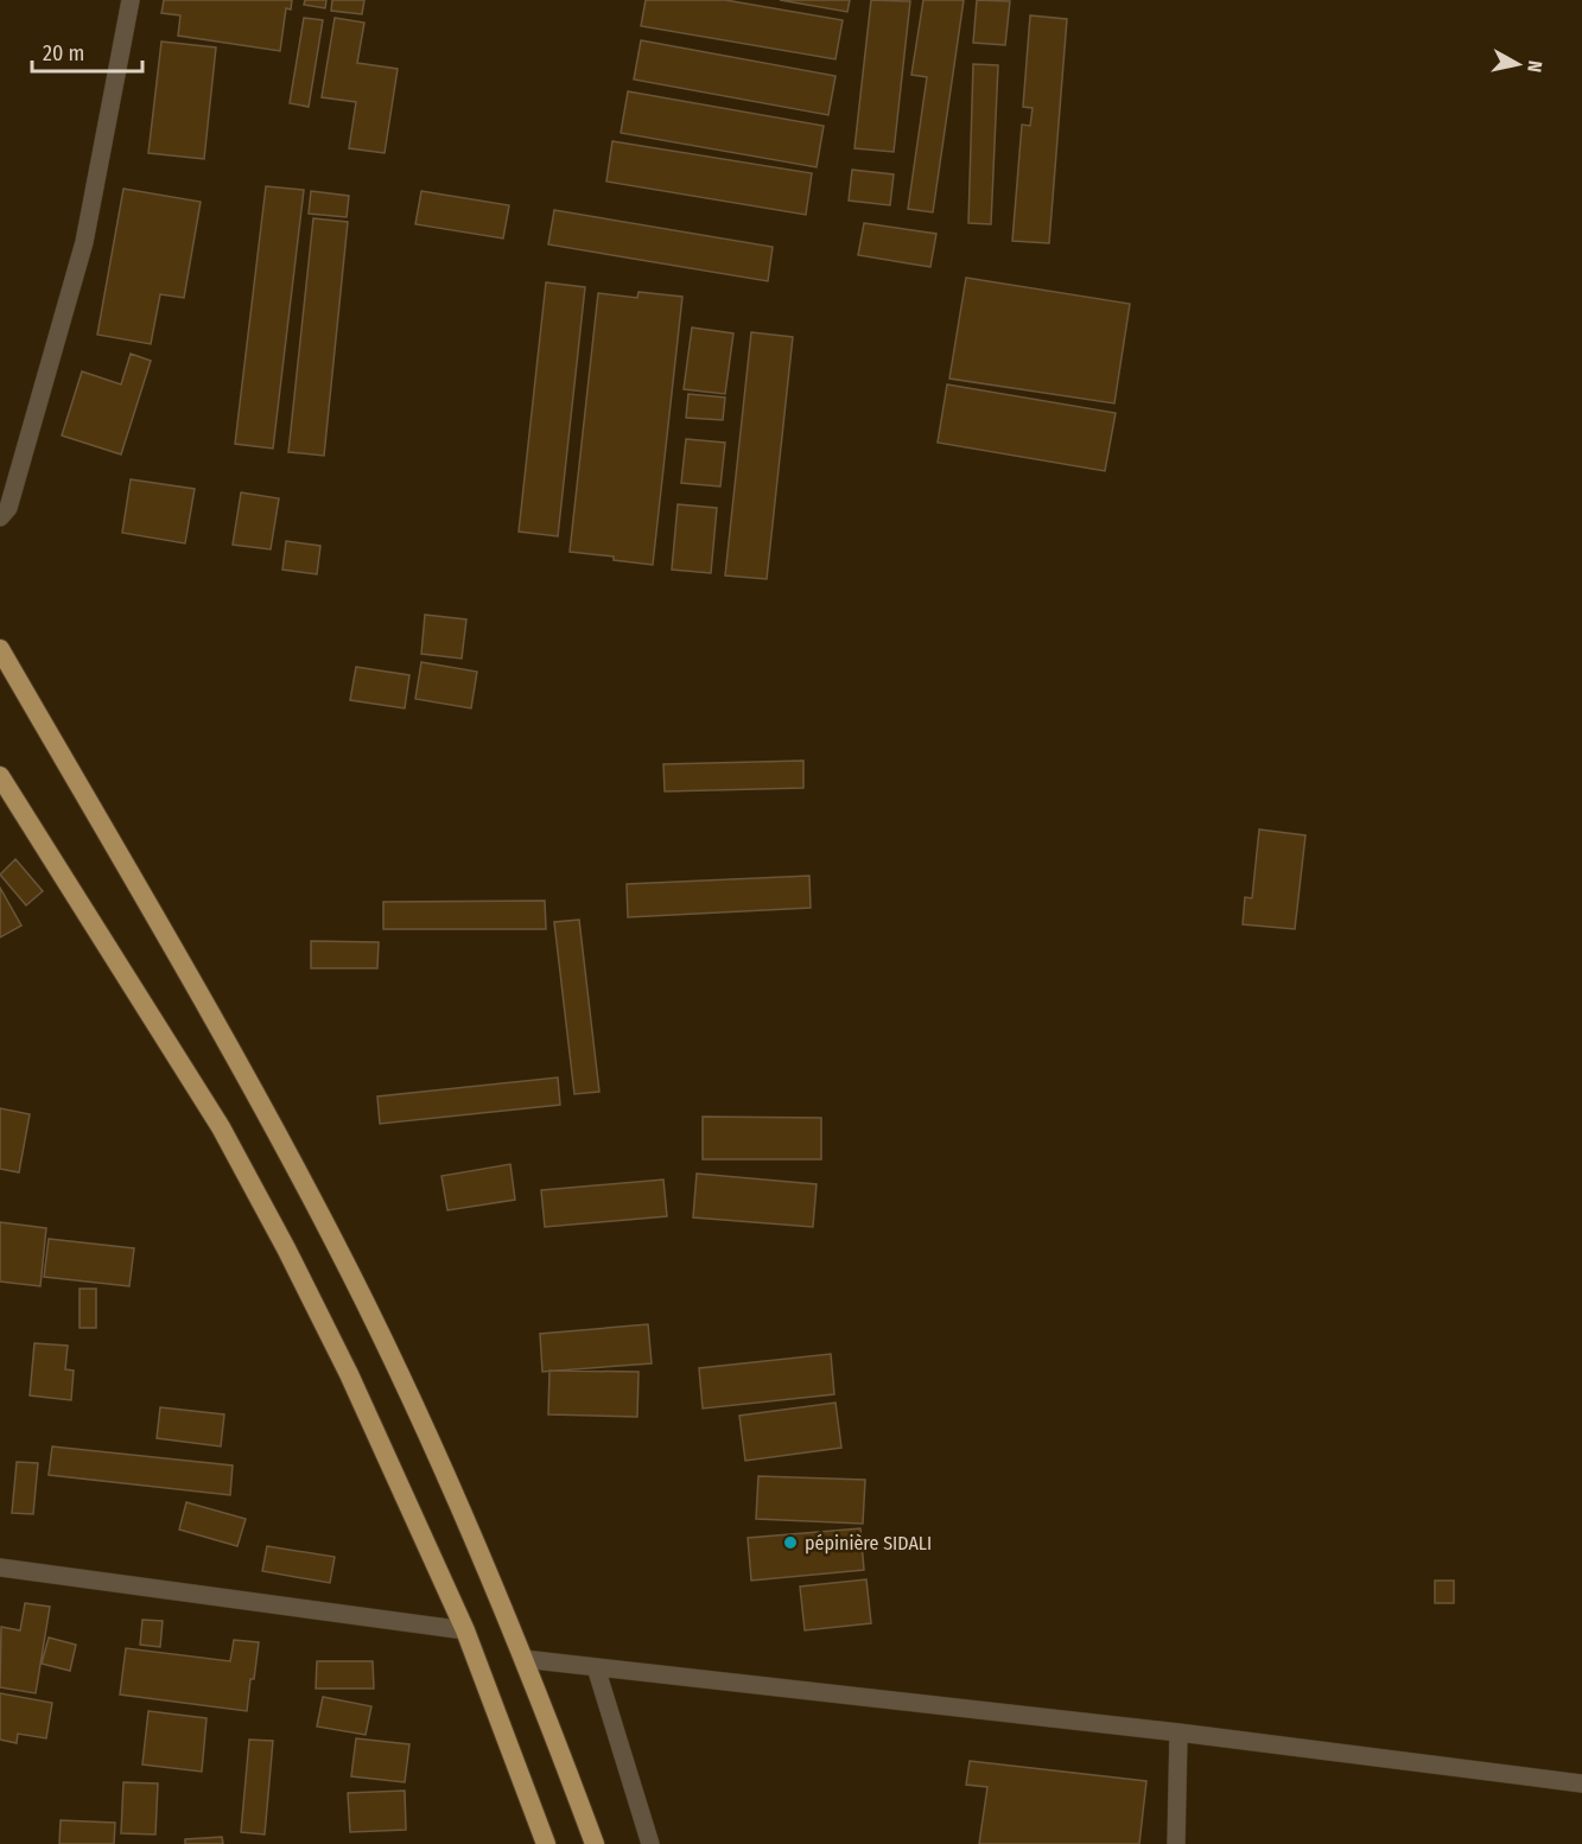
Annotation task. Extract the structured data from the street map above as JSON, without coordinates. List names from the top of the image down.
{
  "places": ["pépinière SIDALI"],
  "scale_bar": "20 m",
  "north": "right"
}
